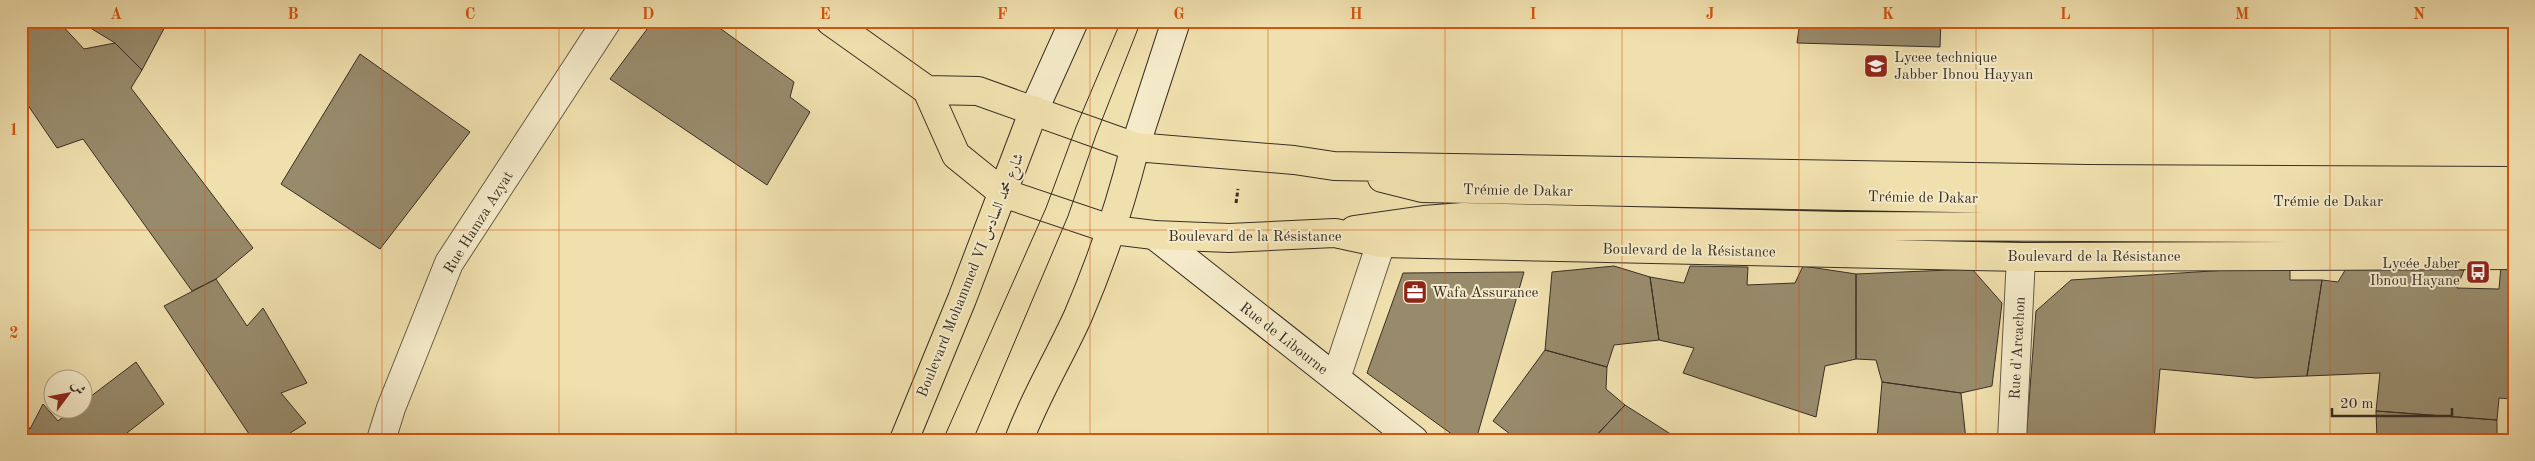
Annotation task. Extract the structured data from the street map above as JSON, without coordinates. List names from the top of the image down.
{
  "streets": {
    "main road": ["Trémie de Dakar", "Boulevard de la Résistance", "Boulevard Mohammed VI شارع محمد السادس"],
    "street": ["Rue Hamza Azyat", "Rue de Libourne", "Rue d'Arcachon"]
  },
  "crossings": [
    ["Trémie de Dakar", "Boulevard de la Résistance"],
    ["Boulevard de la Résistance", "Boulevard Mohammed VI شارع محمد السادس"],
    ["Boulevard de la Résistance", "Rue de Libourne"],
    ["Boulevard de la Résistance", "Rue d'Arcachon"]
  ],
  "places": {
    "school or university": ["Lycee technique Jabber Ibnou Hayyan"],
    "bus stop": ["Lycée Jaber Ibnou Hayane"],
    "office": ["Wafa Assurance"]
  },
  "scale_bar": "20 m",
  "north": "top right",
  "grid": {
    "columns": [
      "A",
      "B",
      "C",
      "D",
      "E",
      "F",
      "G",
      "H",
      "I",
      "J",
      "K",
      "L",
      "M",
      "N"
    ],
    "rows": ["1", "2"]
  }
}
